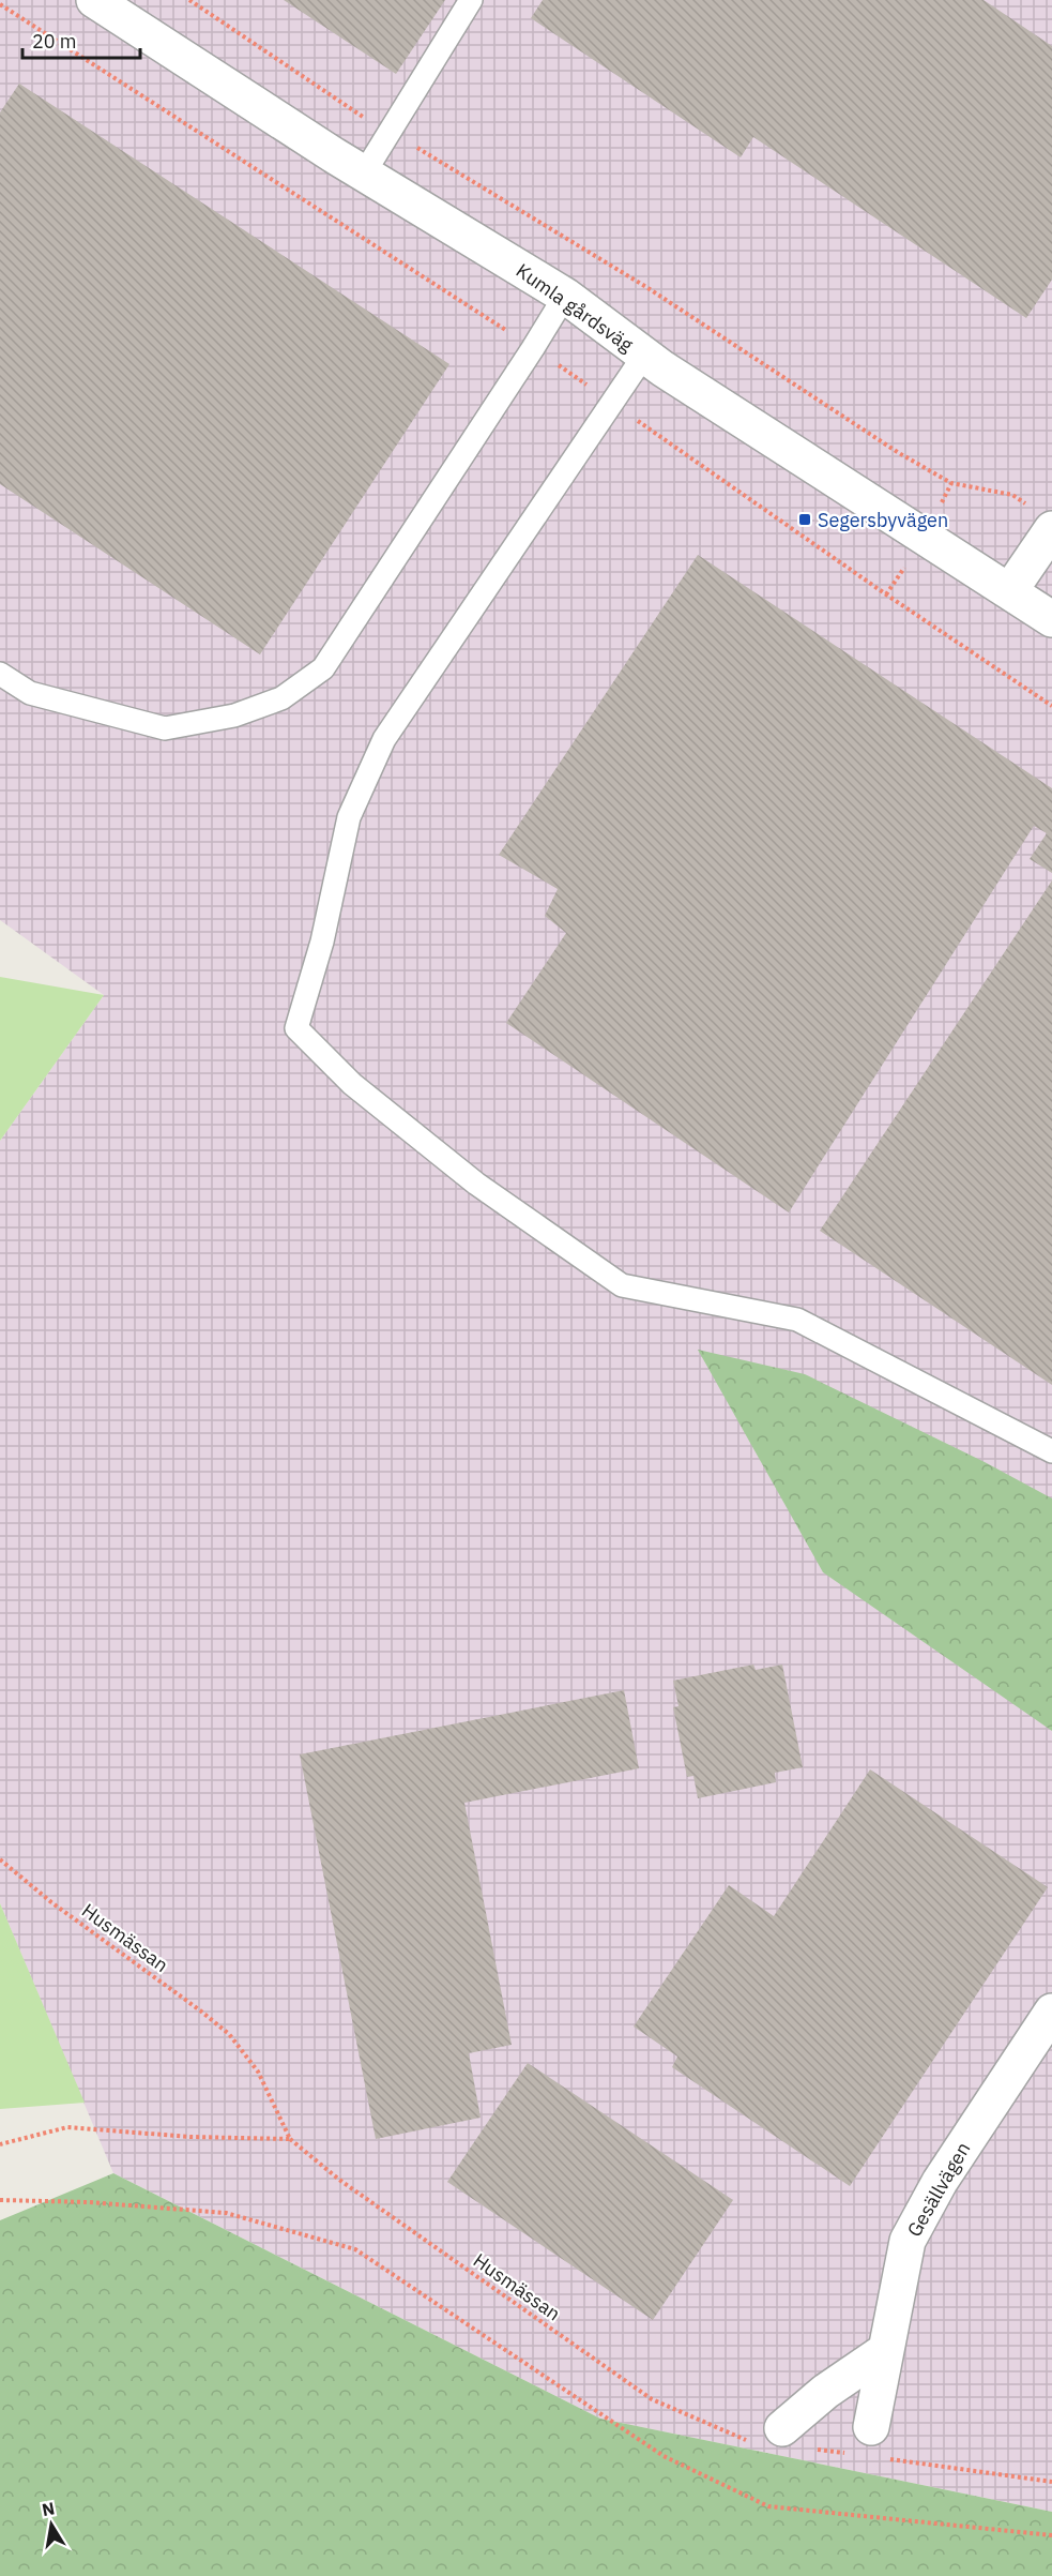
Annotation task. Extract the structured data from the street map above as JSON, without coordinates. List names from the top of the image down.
{
  "streets": {
    "street": ["Kumla gårdsväg", "Gesällvägen"],
    "path": ["Husmässan"]
  },
  "places": {
    "transit": ["Segersbyvägen"]
  },
  "scale_bar": "20 m",
  "north": "top"
}
